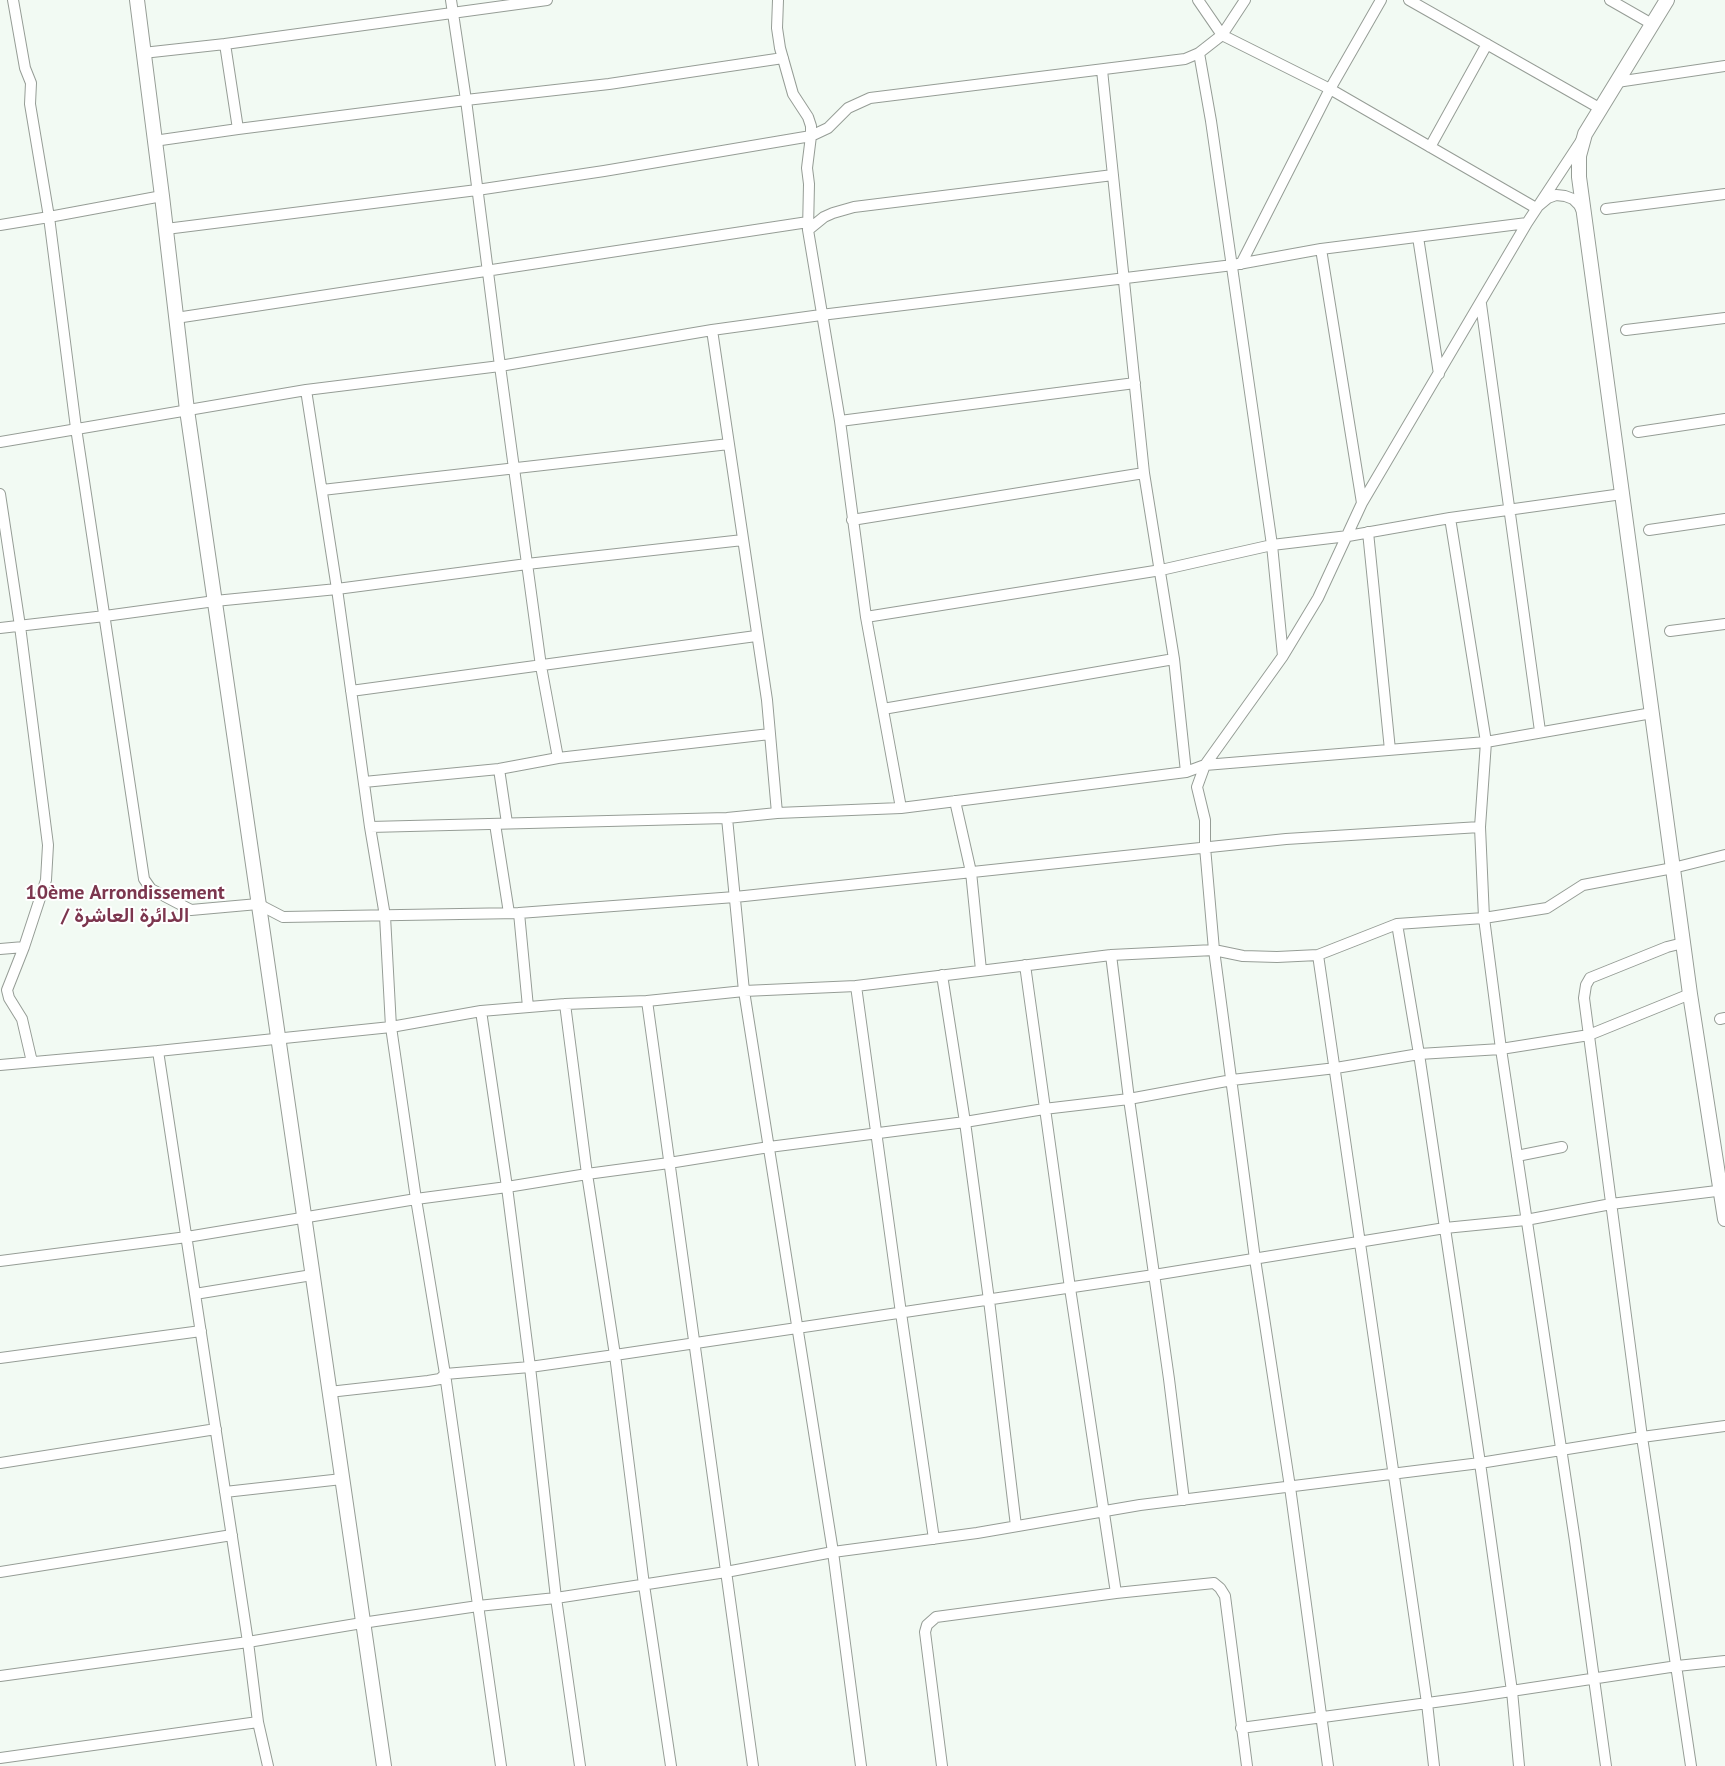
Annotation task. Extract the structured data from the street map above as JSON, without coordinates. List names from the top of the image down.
{
  "districts": ["10ème Arrondissement / الدائرة العاشرة"]
}
